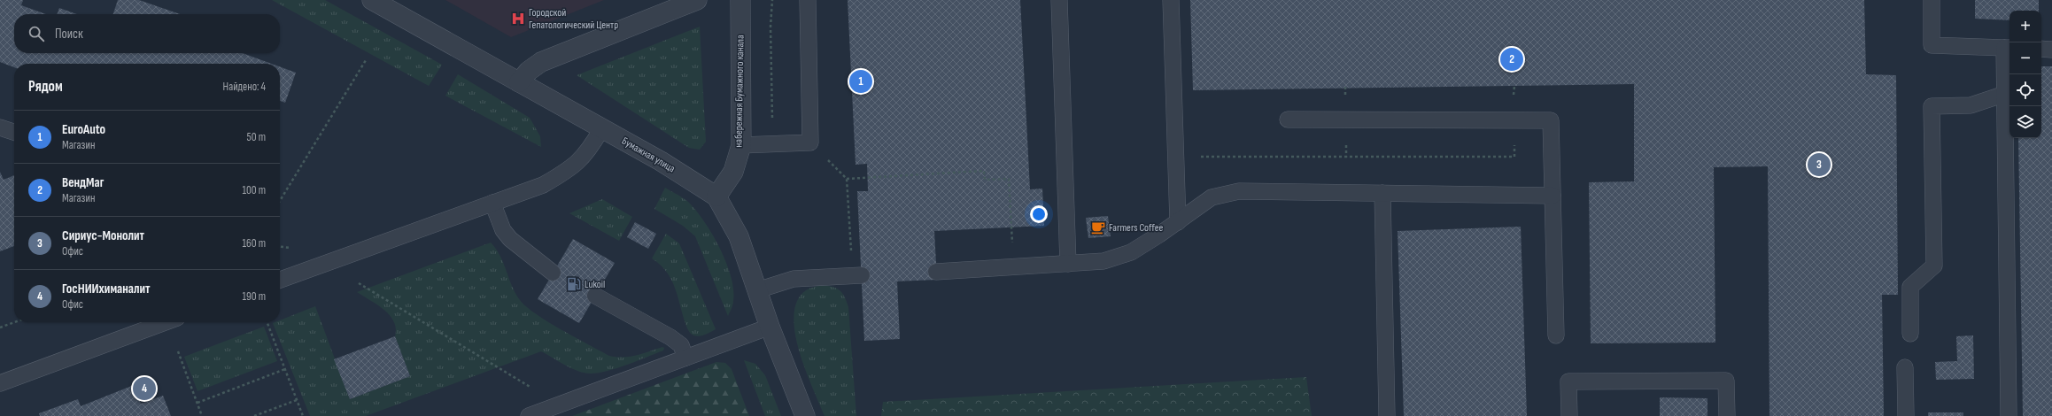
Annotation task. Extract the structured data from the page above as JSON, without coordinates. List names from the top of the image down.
{
  "streets": {
    "street": ["набережная Бумажного канала", "Бумажная улица"]
  },
  "crossings": [
    ["набережная Бумажного канала", "Бумажная улица"]
  ],
  "places": {
    "hospital": ["Городской Гепатологический Центр"],
    "cafe": ["Farmers Coffee"],
    "fuel station": ["Lukoil"]
  },
  "page": {
    "map_buttons": ["+", "−"],
    "search": "Поиск",
    "pins": [
      "2",
      "1",
      "3",
      "4"
    ],
    "heading": ["Рядом", "Найдено: 4"],
    "list": [
      {
        "mark": "1",
        "name": "EuroAuto",
        "note": "Магазин",
        "value": "50 m"
      },
      {
        "mark": "2",
        "name": "ВендМаг",
        "note": "Магазин",
        "value": "100 m"
      },
      {
        "mark": "3",
        "name": "Сириус-Монолит",
        "note": "Офис",
        "value": "160 m"
      },
      {
        "mark": "4",
        "name": "ГосНИИхиманалит",
        "note": "Офис",
        "value": "190 m"
      }
    ]
  }
}
